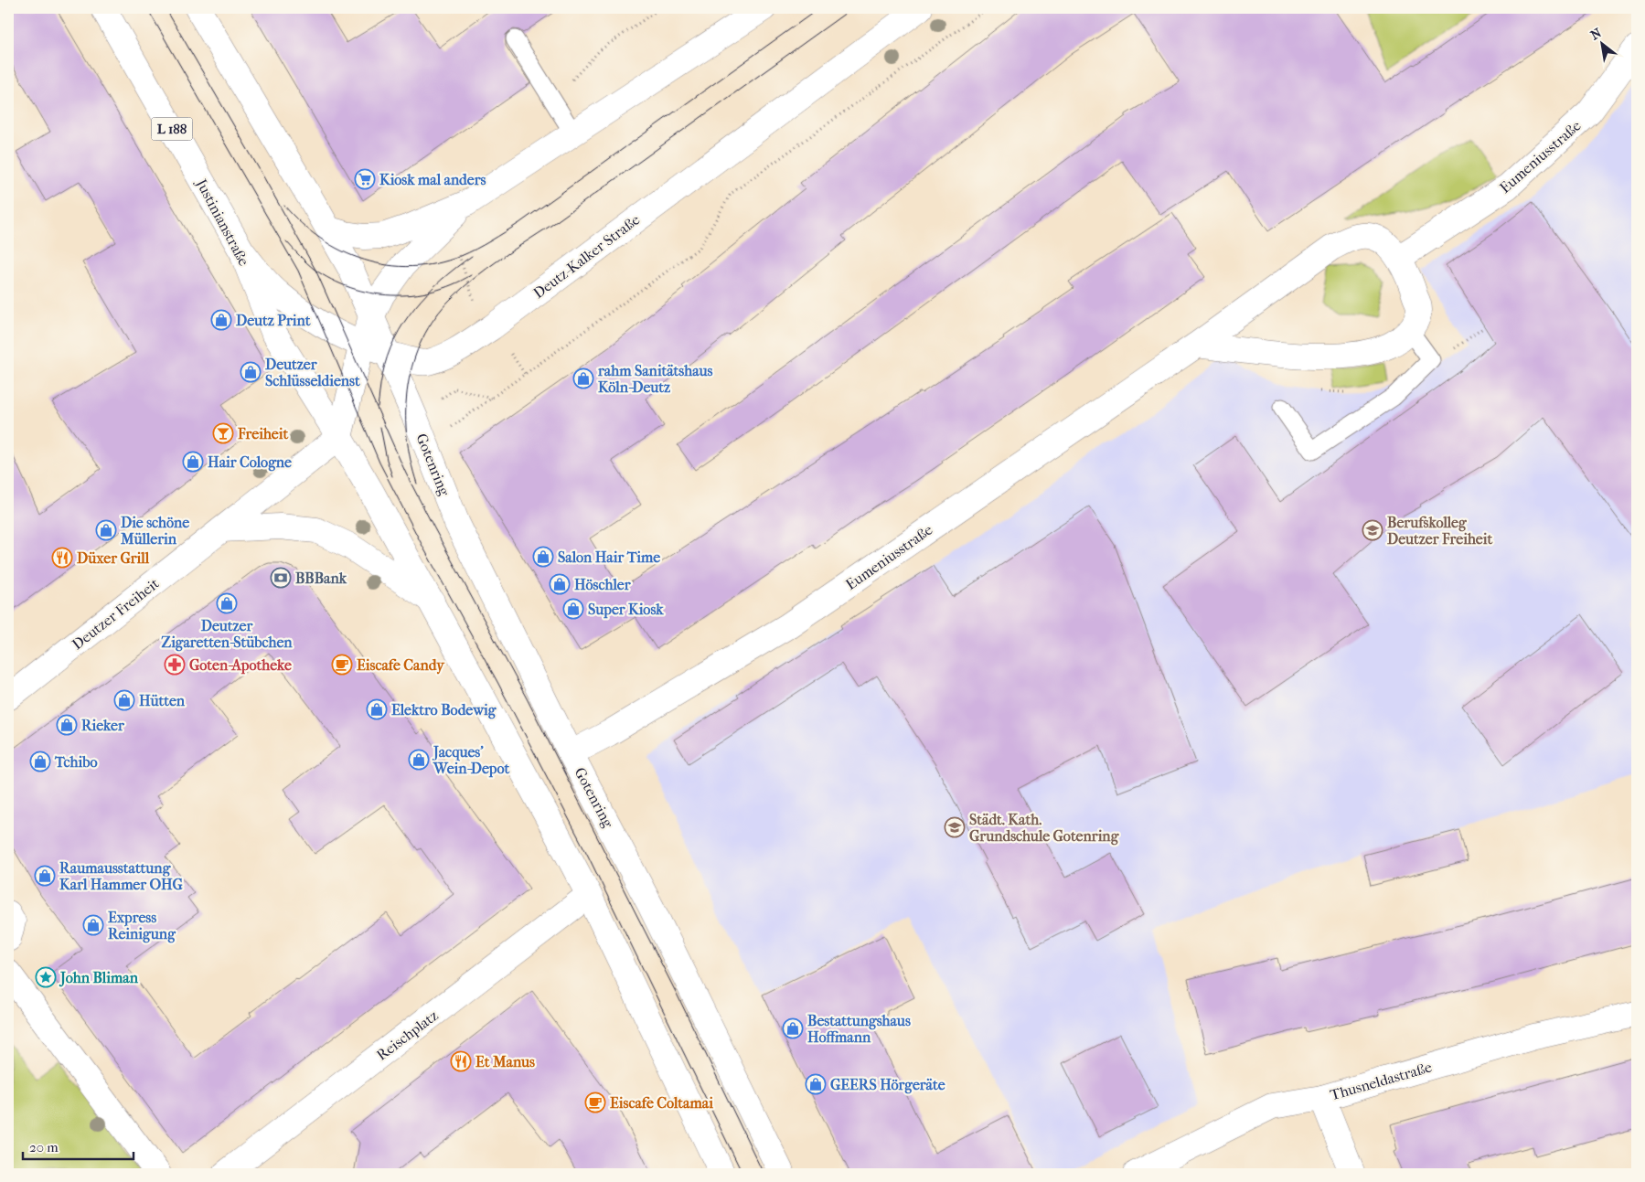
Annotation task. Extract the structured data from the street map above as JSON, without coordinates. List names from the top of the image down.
{
  "streets": {
    "main road": [
      "L 188",
      "Eumeniusstraße",
      "Justinianstraße",
      "Deutz-Kalker Straße",
      "Gotenring",
      "Deutzer Freiheit",
      "Reischplatz",
      "Thusneldastraße"
    ]
  },
  "crossings": [
    ["L 188", "Justinianstraße"],
    ["L 188", "Deutzer Freiheit"],
    ["L 188", "Reischplatz"],
    ["Eumeniusstraße", "Gotenring"],
    ["Justinianstraße", "Deutz-Kalker Straße"],
    ["Justinianstraße", "Deutzer Freiheit"],
    ["Deutz-Kalker Straße", "Gotenring"]
  ],
  "places": {
    "supermarket": ["Kiosk mal anders"],
    "shop": [
      "Deutz Print",
      "Deutzer Schlüsseldienst",
      "rahm Sanitätshaus Köln-Deutz",
      "Hair Cologne",
      "Die schöne Müllerin",
      "Salon Hair Time",
      "Höschler",
      "Deutzer Zigaretten-Stübchen",
      "Super Kiosk",
      "Hütten",
      "Elektro Bodewig",
      "Rieker",
      "Jacques' Wein-Depot",
      "Tchibo",
      "Raumausstattung Karl Hammer OHG",
      "Express Reinigung",
      "Bestattungshaus Hoffmann",
      "GEERS Hörgeräte"
    ],
    "bar": ["Freiheit"],
    "school or university": ["Berufskolleg Deutzer Freiheit", "Städt. Kath. Grundschule Gotenring"],
    "restaurant": ["Düxer Grill", "Et Manus"],
    "bank": ["BBBank"],
    "pharmacy": ["Goten-Apotheke"],
    "cafe": ["Eiscafe Candy", "Eiscafe Coltamai"],
    "place": ["John Bliman"]
  },
  "scale_bar": "20 m",
  "north": "top left"
}
